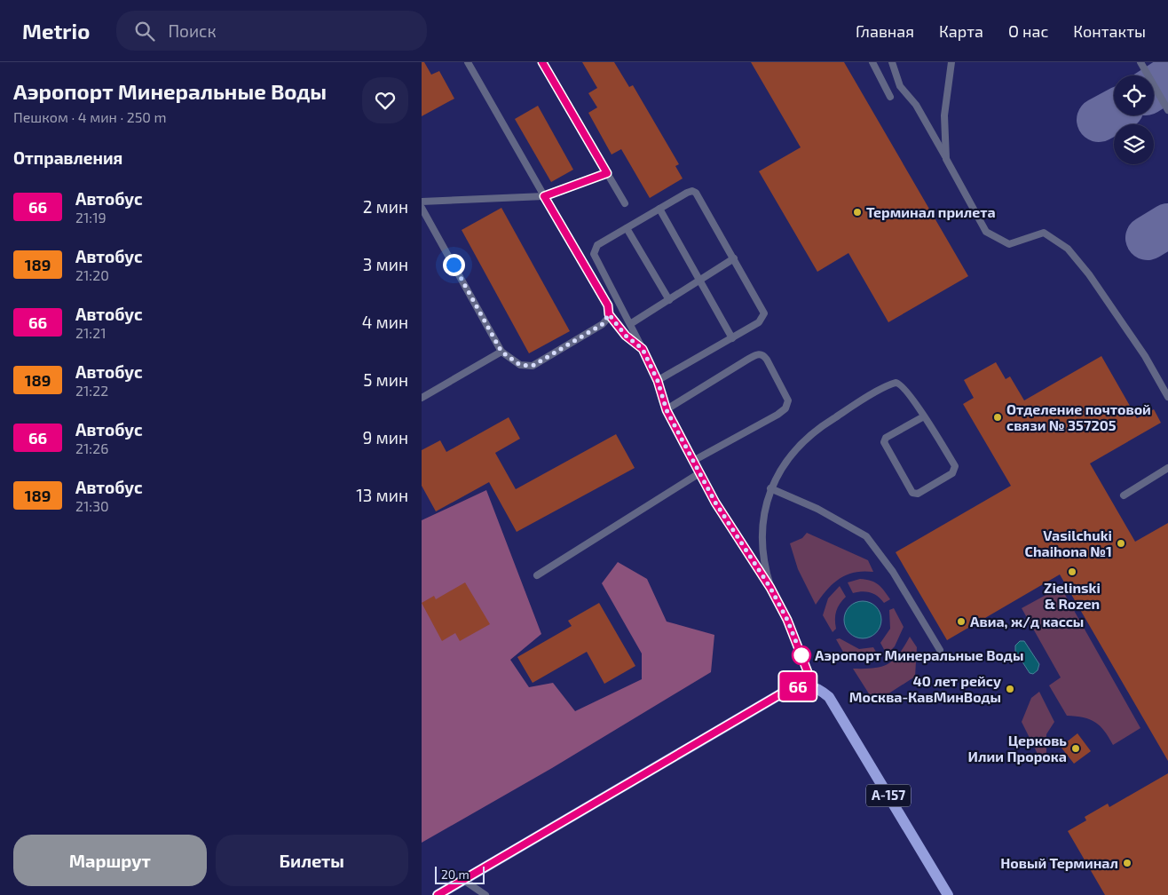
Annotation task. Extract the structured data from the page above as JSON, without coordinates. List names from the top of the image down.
{
  "streets": {
    "main road": ["А-157"]
  },
  "places": [
    "Терминал прилета",
    "Отделение почтовой связи № 357205",
    "Vasilchuki Chaihona №1",
    "Zielinski & Rozen",
    "Авиа, ж/д кассы",
    "Аэропорт Минеральные Воды",
    "40 лет рейсу Москва-КавМинВоды",
    "Церковь Илии Пророка",
    "Новый Терминал"
  ],
  "lines": ["bus line 66"],
  "scale_bar": "20 m",
  "page": {
    "header": "Metrio",
    "search": "Поиск",
    "nav": [
      "Главная",
      "Карта",
      "О нас",
      "Контакты"
    ],
    "heading": [
      ["Аэропорт Минеральные Воды", "Пешком · 4 мин · 250 m"],
      "Отправления"
    ],
    "on_map": "66",
    "list": [
      {
        "mark": "66",
        "name": "Автобус",
        "note": "21:19",
        "value": "2 мин"
      },
      {
        "mark": "189",
        "name": "Автобус",
        "note": "21:20",
        "value": "3 мин"
      },
      {
        "mark": "66",
        "name": "Автобус",
        "note": "21:21",
        "value": "4 мин"
      },
      {
        "mark": "189",
        "name": "Автобус",
        "note": "21:22",
        "value": "5 мин"
      },
      {
        "mark": "66",
        "name": "Автобус",
        "note": "21:26",
        "value": "9 мин"
      },
      {
        "mark": "189",
        "name": "Автобус",
        "note": "21:30",
        "value": "13 мин"
      }
    ],
    "buttons": ["Маршрут", "Билеты"],
    "scale": "20 m"
  }
}
